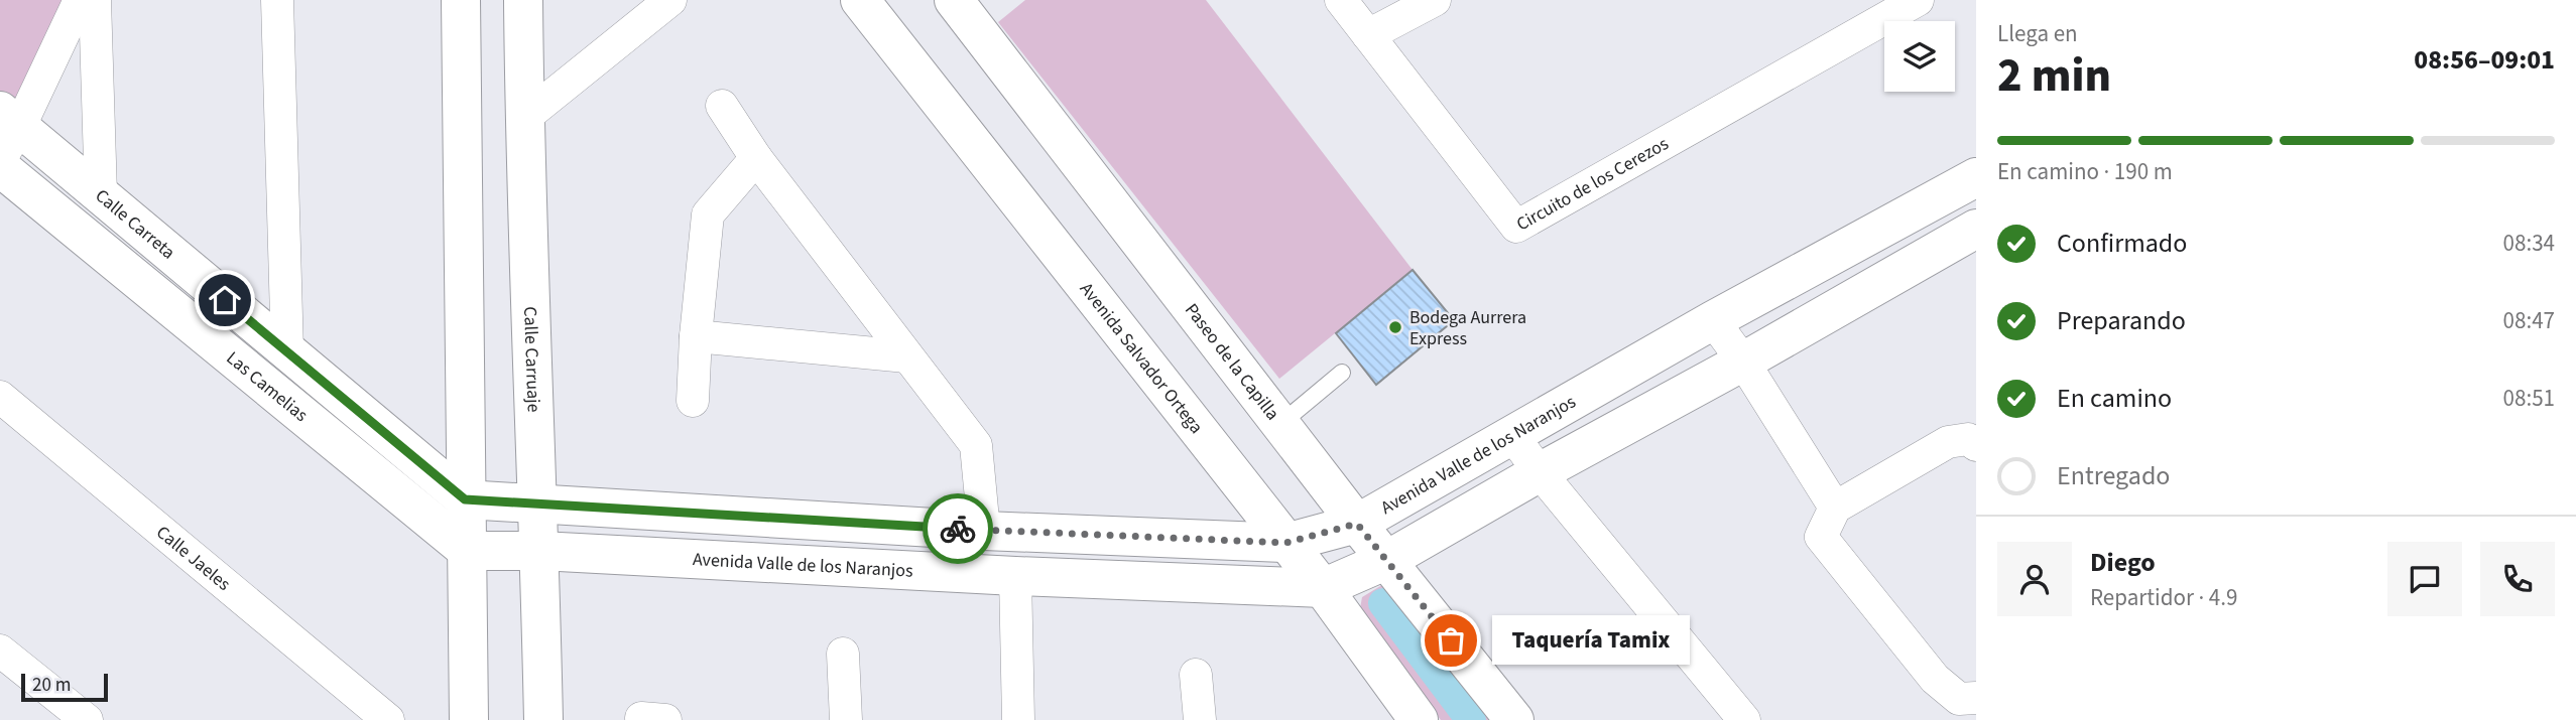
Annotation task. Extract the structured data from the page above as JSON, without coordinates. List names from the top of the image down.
{
  "streets": {
    "street": [
      "Circuito de los Cerezos",
      "Calle Carreta",
      "Avenida Salvador Ortega",
      "Calle Carruaje",
      "Paseo de la Capilla",
      "Las Camelias",
      "Avenida Valle de los Naranjos",
      "Calle Jaeles"
    ]
  },
  "crossings": [
    ["Calle Carreta", "Avenida Valle de los Naranjos"],
    ["Avenida Salvador Ortega", "Avenida Valle de los Naranjos"],
    ["Calle Carruaje", "Avenida Valle de los Naranjos"],
    ["Paseo de la Capilla", "Avenida Valle de los Naranjos"],
    ["Las Camelias", "Avenida Valle de los Naranjos"]
  ],
  "places": ["Bodega Aurrera Express", "Taquería Tamix"],
  "scale_bar": "20 m",
  "page": {
    "heading": ["2 min", "Llega en", "08:56–09:01"],
    "panel": ["Diego", "Repartidor · 4.9"],
    "bar": "En camino · 190 m",
    "list": [
      ["Confirmado", "08:34"],
      ["Preparando", "08:47"],
      ["En camino", "08:51"],
      "Entregado"
    ],
    "bubble": "Taquería Tamix",
    "scale": "20 m"
  }
}
